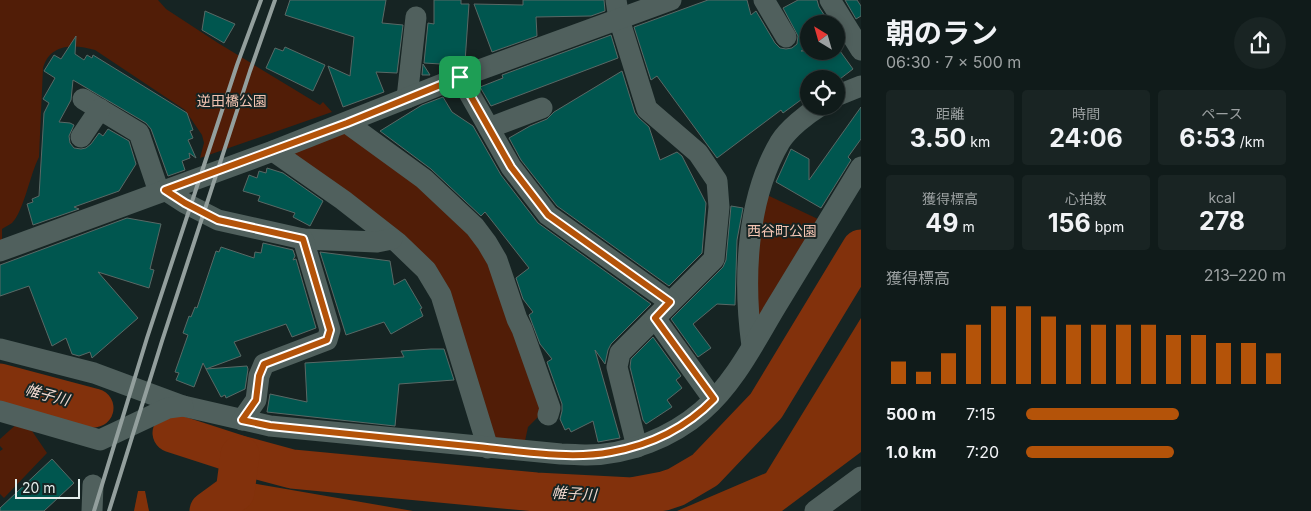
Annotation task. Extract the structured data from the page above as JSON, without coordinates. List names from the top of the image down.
{
  "water": ["帷子川"],
  "parks": ["逆田橋公園", "西谷町公園"],
  "scale_bar": "20 m",
  "north": "top left",
  "page": {
    "heading": ["朝のラン", "06:30 · 7 × 500 m"],
    "stats": [
      ["距離", "3.50 km"],
      ["時間", "24:06"],
      ["ペース", "6:53 /km"],
      ["獲得標高", "49 m"],
      ["心拍数", "156 bpm"],
      ["kcal", "278"]
    ],
    "chart": ["獲得標高", "213–220 m"],
    "list": [
      {
        "name": "500 m",
        "note": "7:15"
      },
      {
        "name": "1.0 km",
        "note": "7:20"
      }
    ],
    "scale": "20 m"
  }
}
